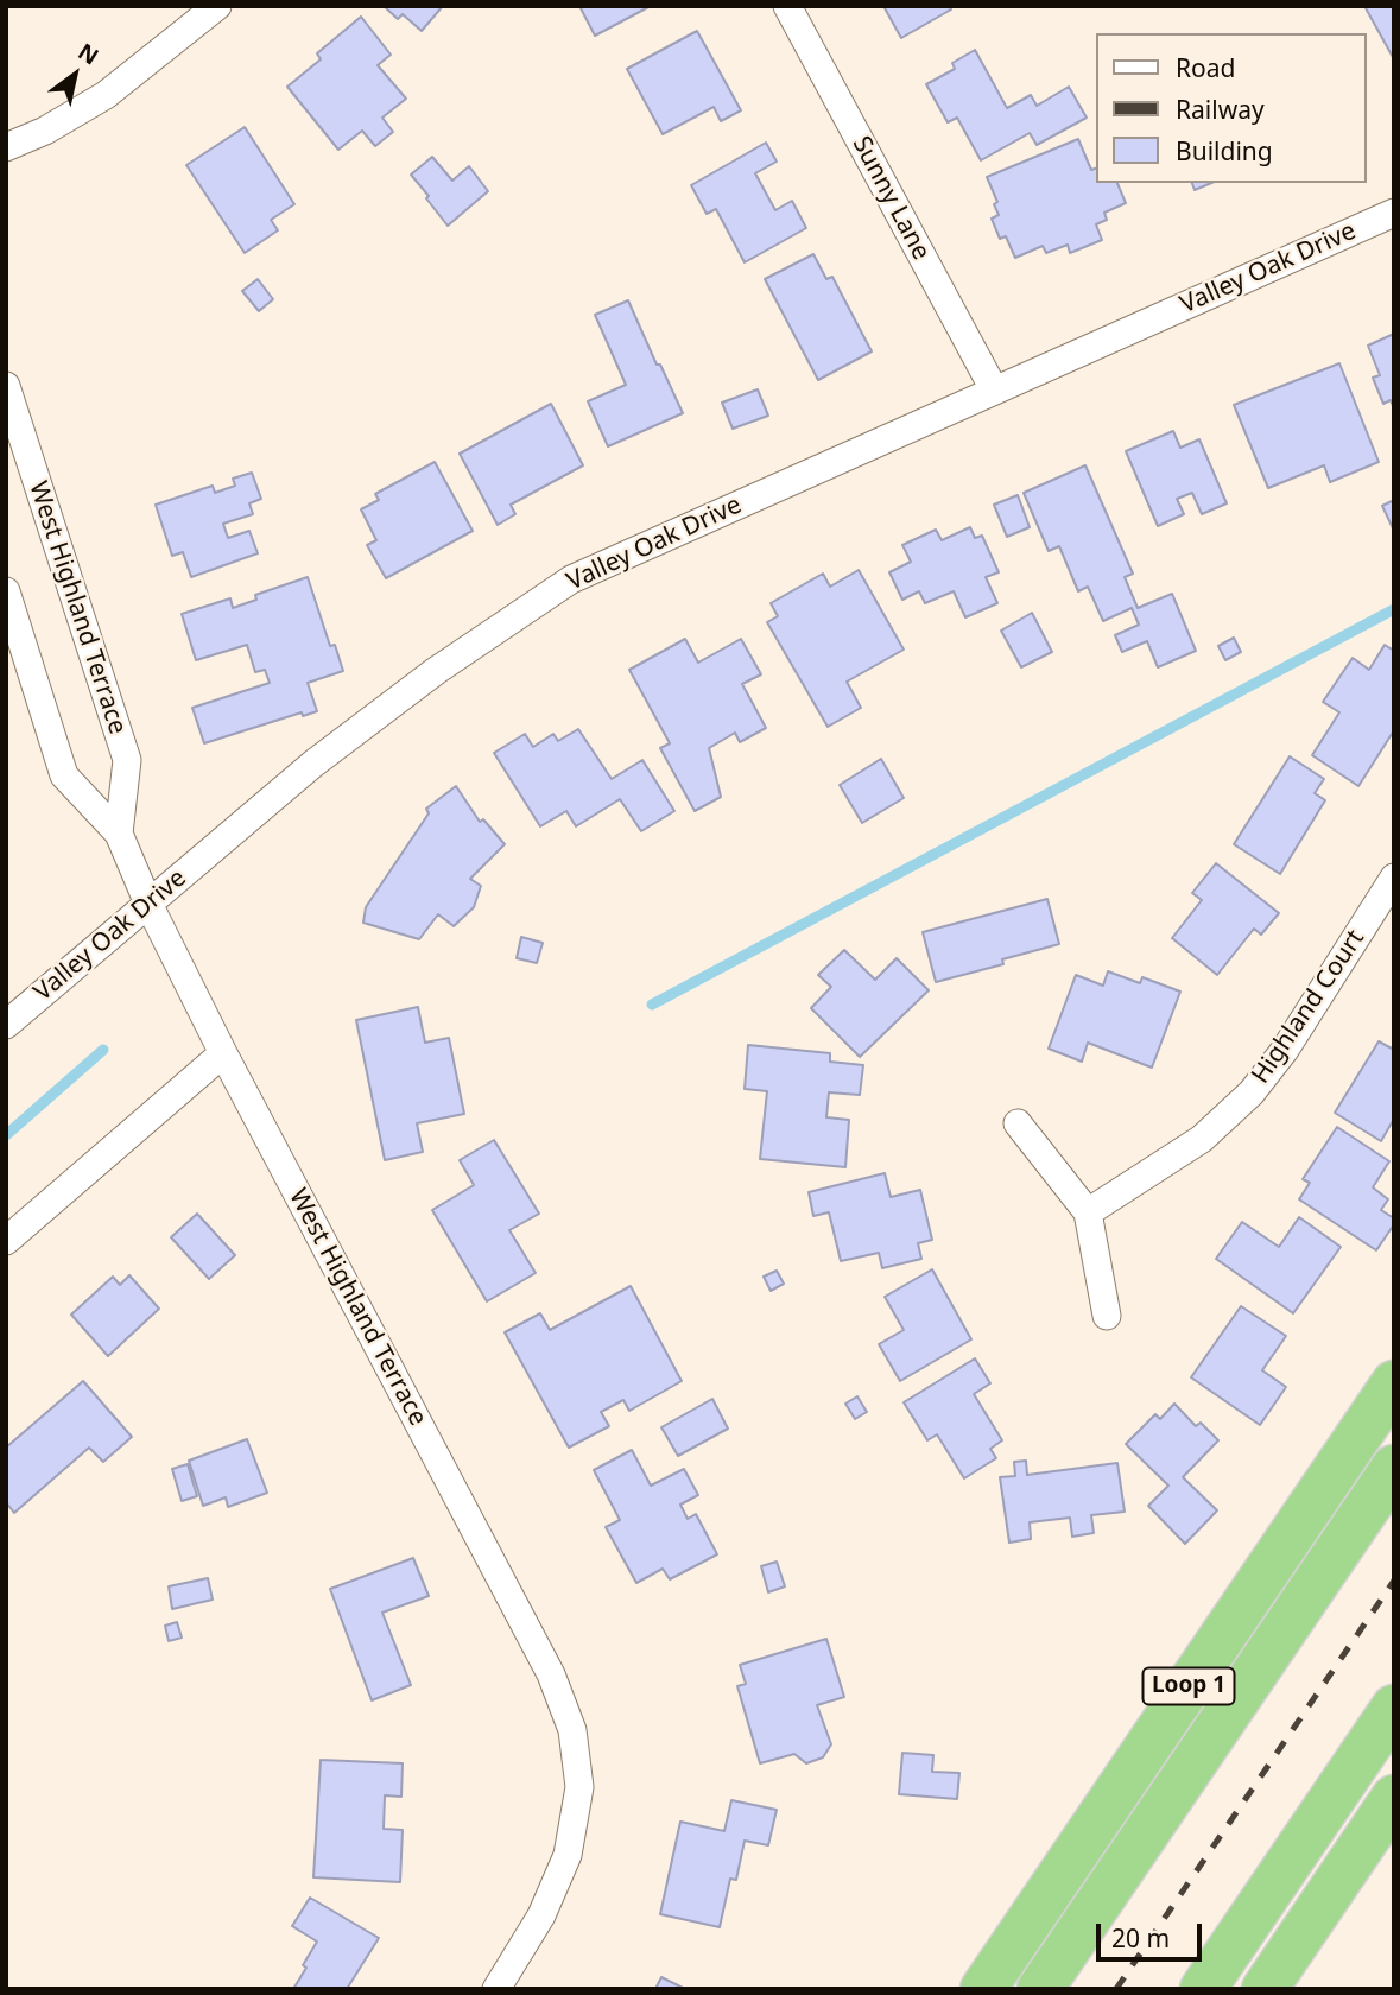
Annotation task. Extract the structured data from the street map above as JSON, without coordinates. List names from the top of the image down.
{
  "streets": {
    "highway": ["Loop 1"],
    "street": [
      "Sunny Lane",
      "Valley Oak Drive",
      "West Highland Terrace",
      "Highland Court"
    ]
  },
  "crossings": [
    ["Sunny Lane", "Valley Oak Drive"],
    ["Valley Oak Drive", "West Highland Terrace"]
  ],
  "legend": ["Road", "Railway", "Building"],
  "scale_bar": "20 m",
  "north": "top right"
}
